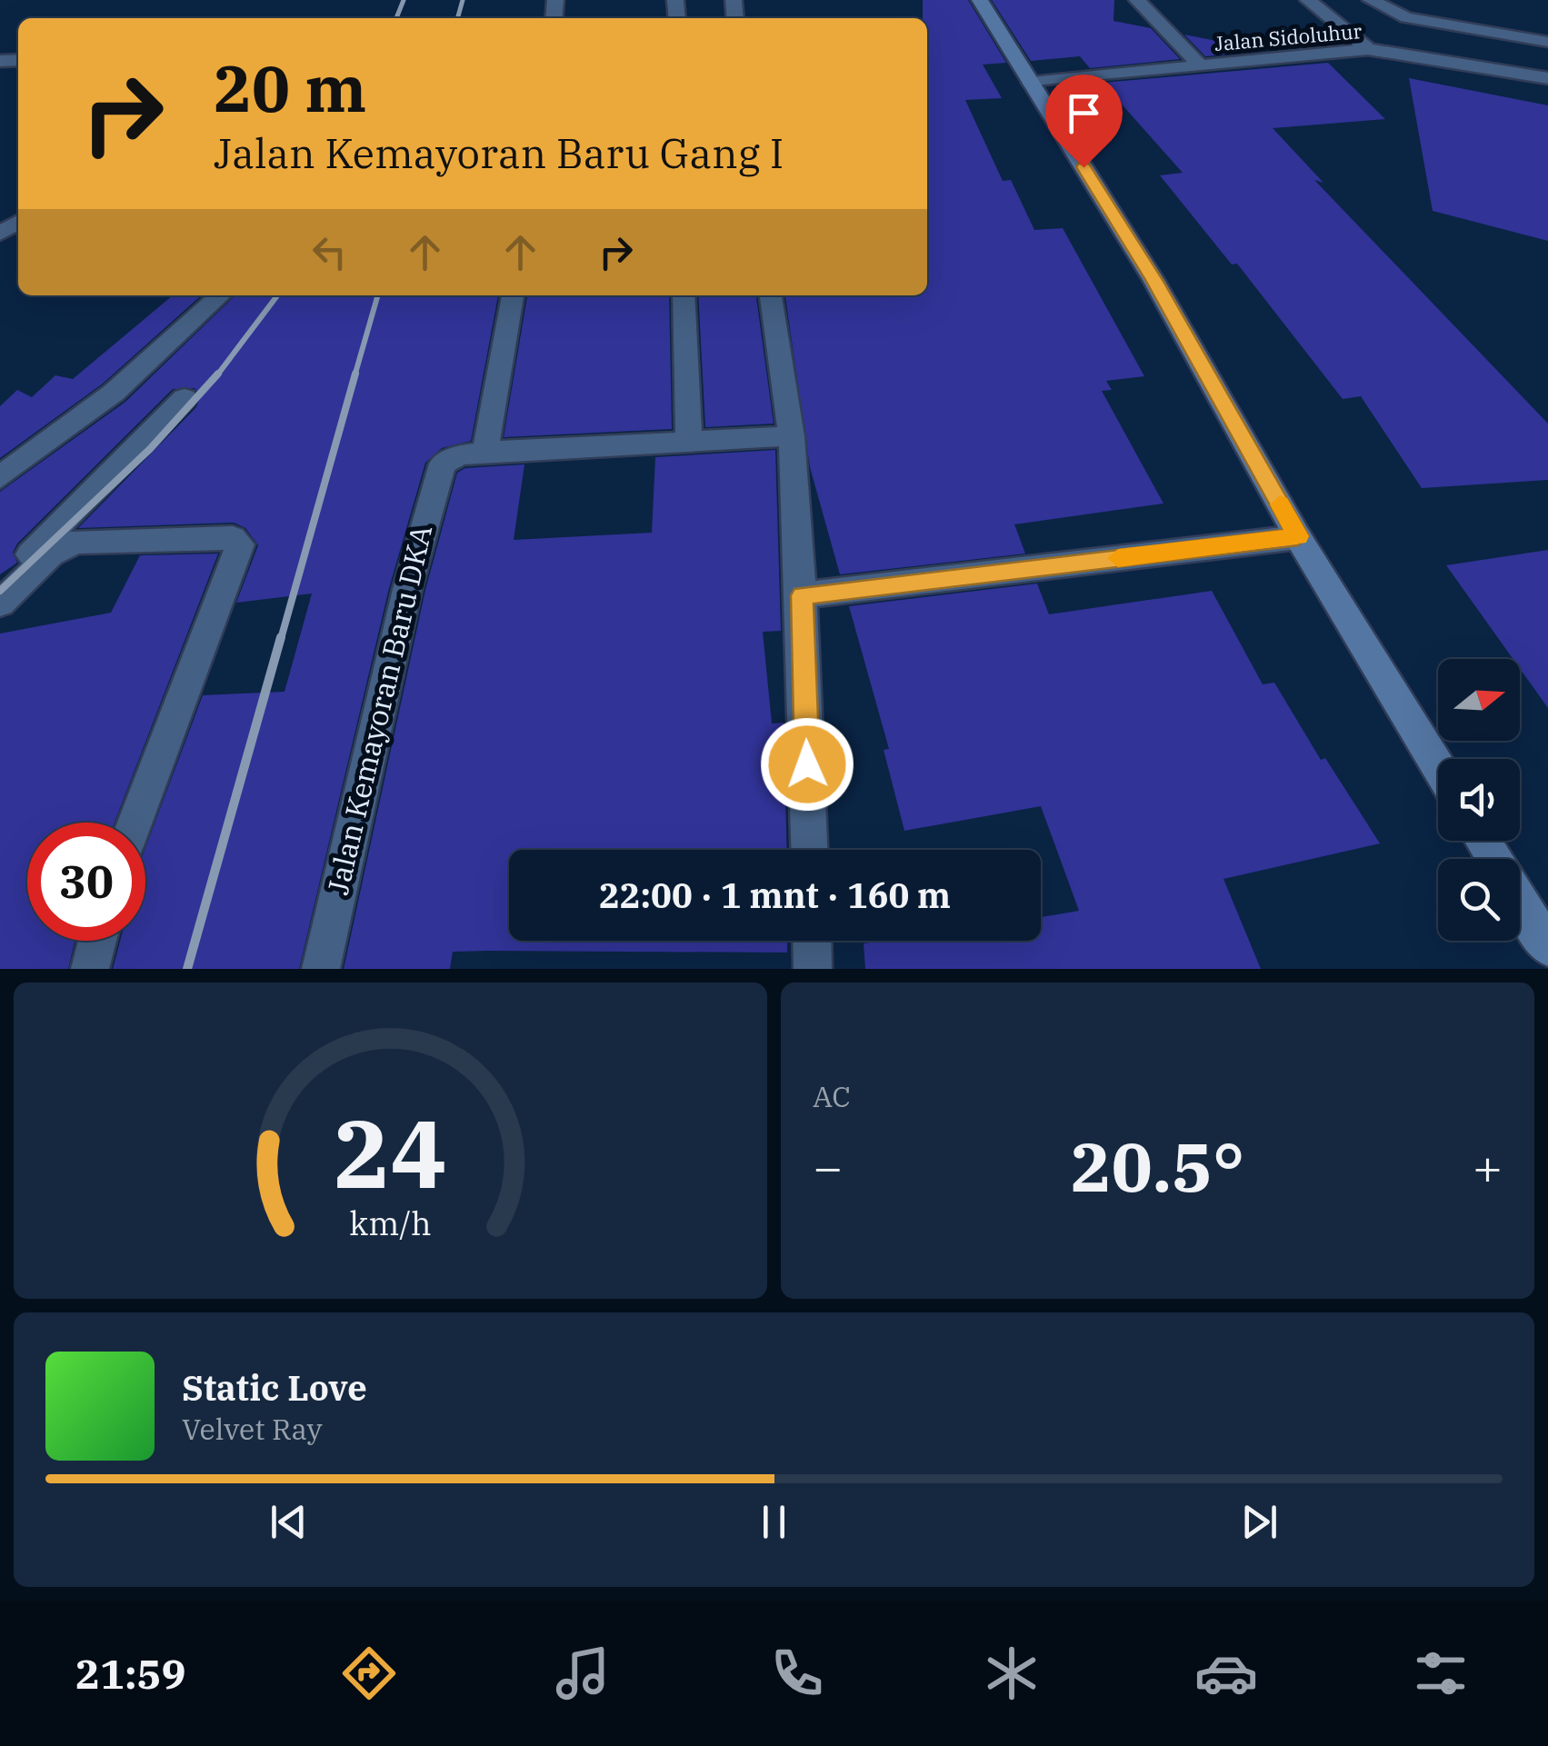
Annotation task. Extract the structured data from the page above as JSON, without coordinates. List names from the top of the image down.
{
  "streets": {
    "street": ["Jalan Sidoluhur", "Jalan Kemayoran Baru DKA"]
  },
  "north": "right",
  "page": {
    "turn": ["20 m", "Jalan Kemayoran Baru Gang I"],
    "limit": "30",
    "trip": "22:00 · 1 mnt · 160 m",
    "tile": "AC",
    "heat": ["−", "20.5°", "+"],
    "song": ["Static Love", "Velvet Ray"],
    "tabs": "21:59",
    "gauge": ["24", "km/h"]
  }
}
